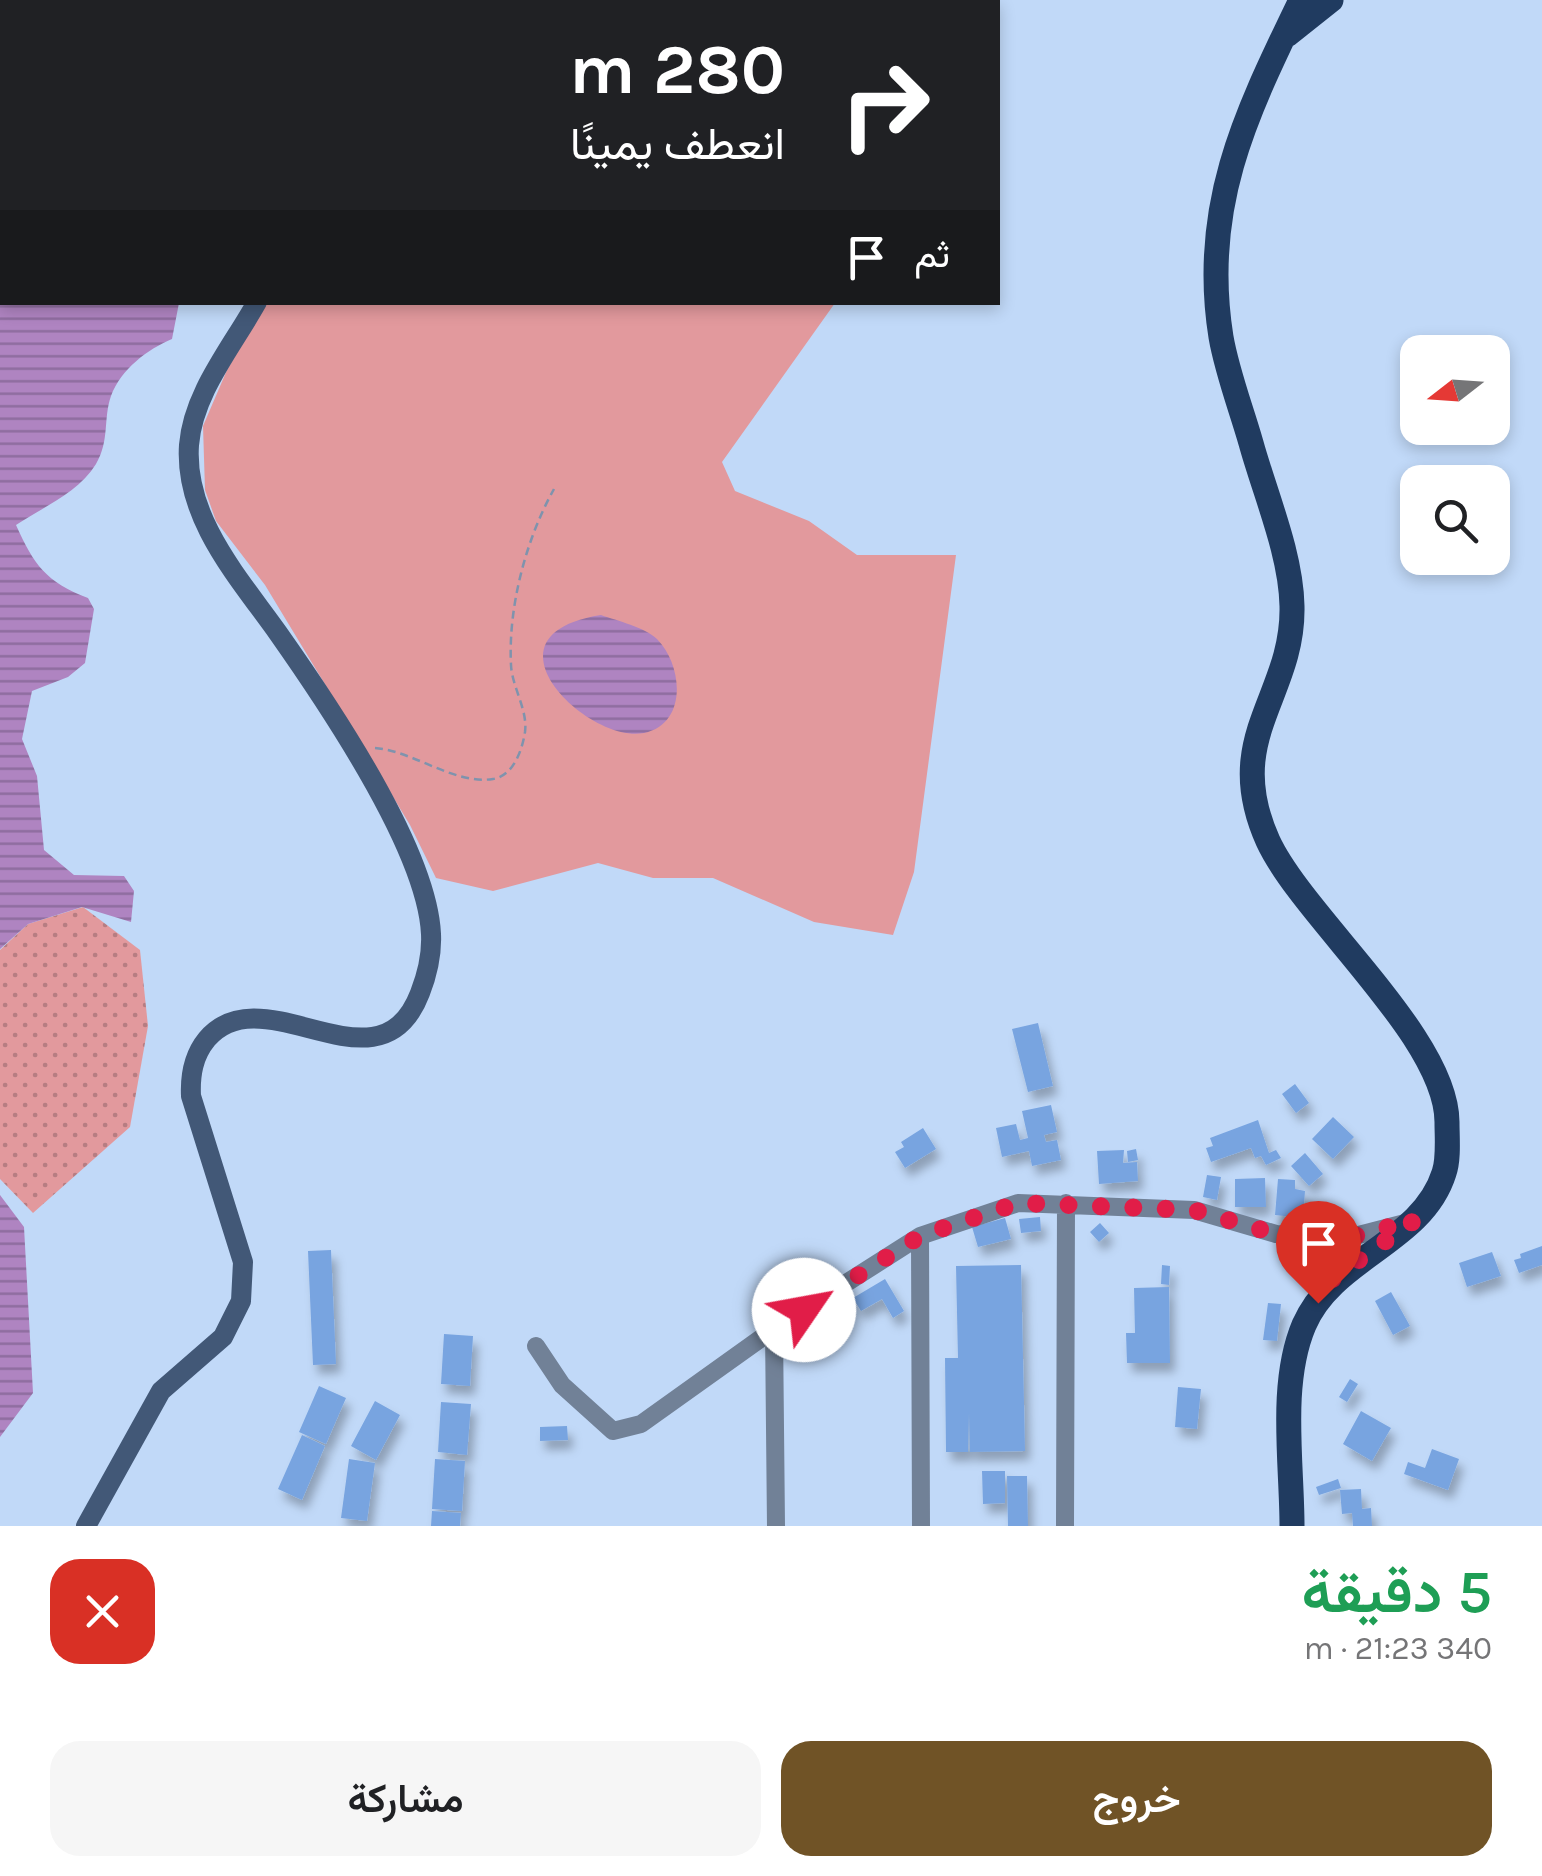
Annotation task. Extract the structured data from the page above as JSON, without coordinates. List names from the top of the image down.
{
  "north": "left",
  "page": {
    "turn": ["280 m", "انعطف يمينًا"],
    "then": "ثم",
    "heading": ["5 دقيقة", "340 m · 21:23"],
    "buttons": ["خروج", "مشاركة"]
  }
}
